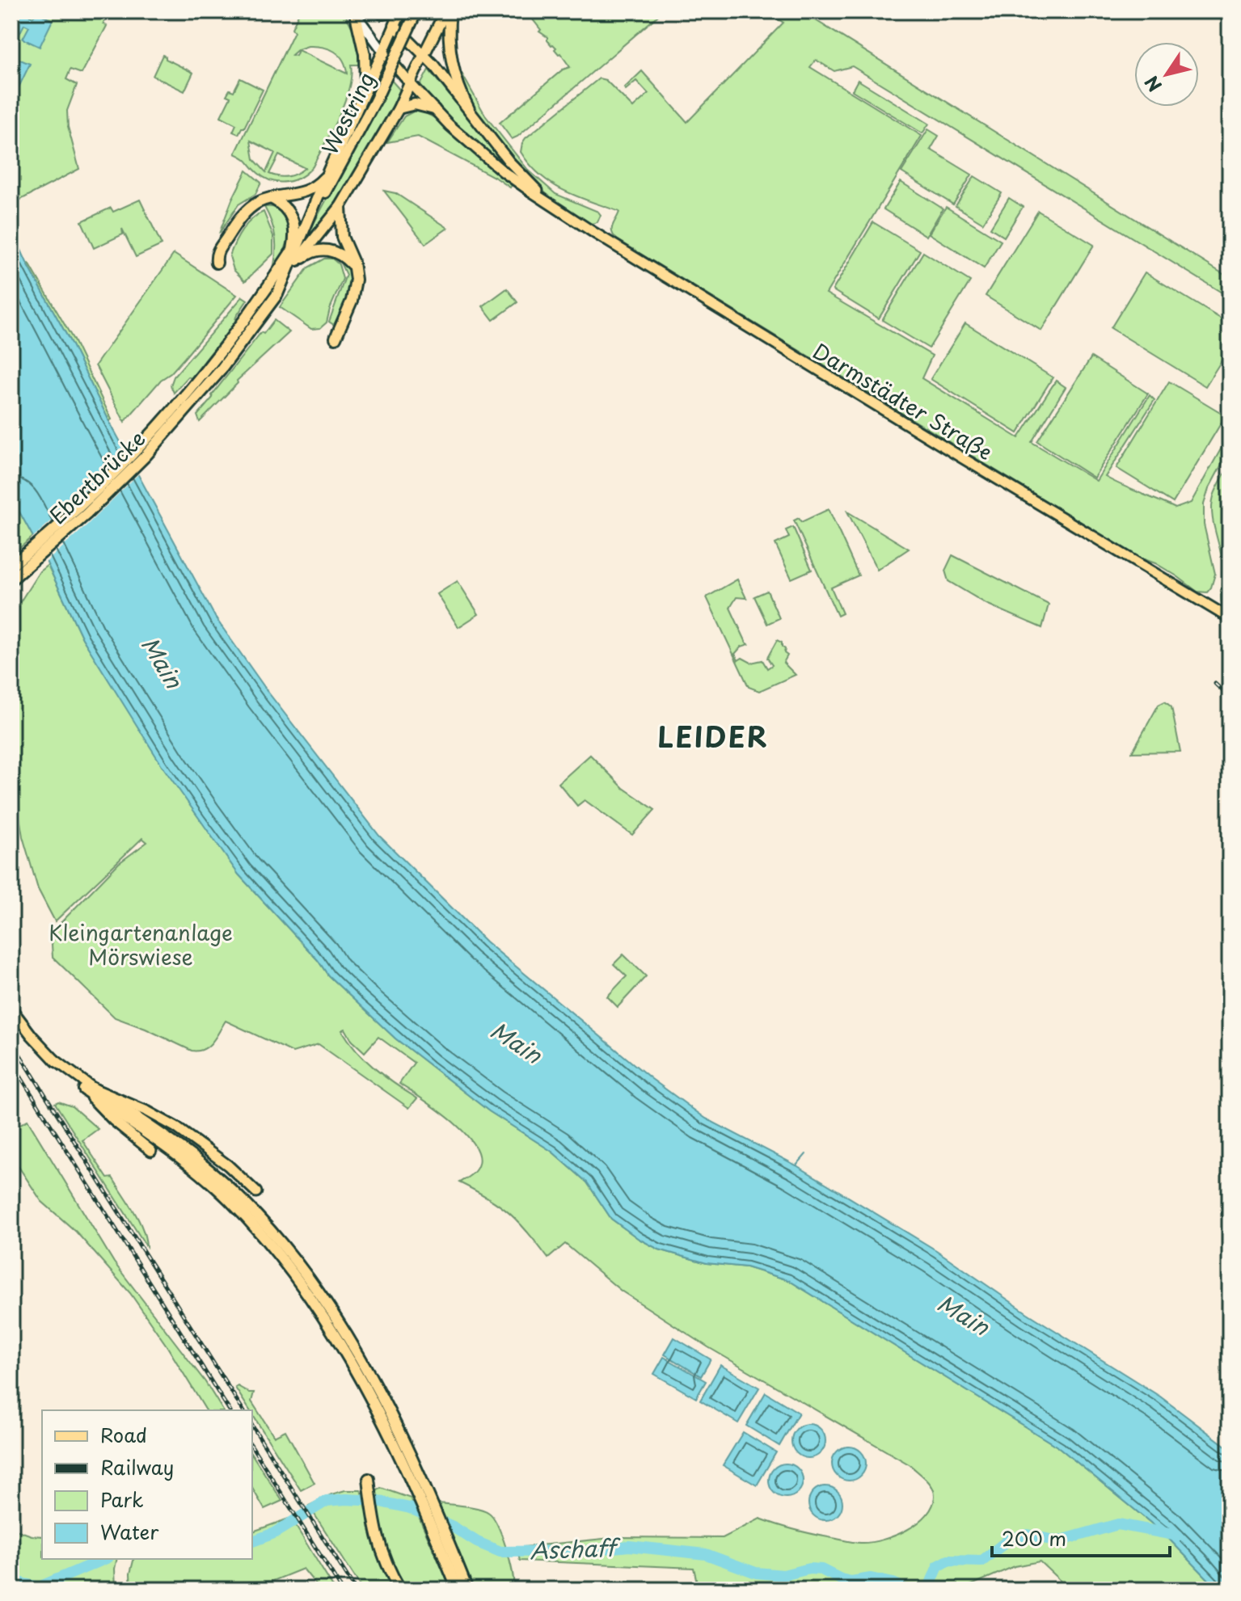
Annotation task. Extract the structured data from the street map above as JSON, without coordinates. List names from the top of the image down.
{
  "streets": {
    "highway": ["Westring", "Ebertbrücke"],
    "main road": ["Darmstädter Straße"]
  },
  "crossings": [
    ["Westring", "Ebertbrücke"]
  ],
  "districts": ["LEIDER"],
  "water": ["Main", "Aschaff"],
  "parks": ["Kleingartenanlage Mörswiese"],
  "legend": [
    "Road",
    "Railway",
    "Park",
    "Water"
  ],
  "scale_bar": "200 m",
  "north": "bottom left"
}
